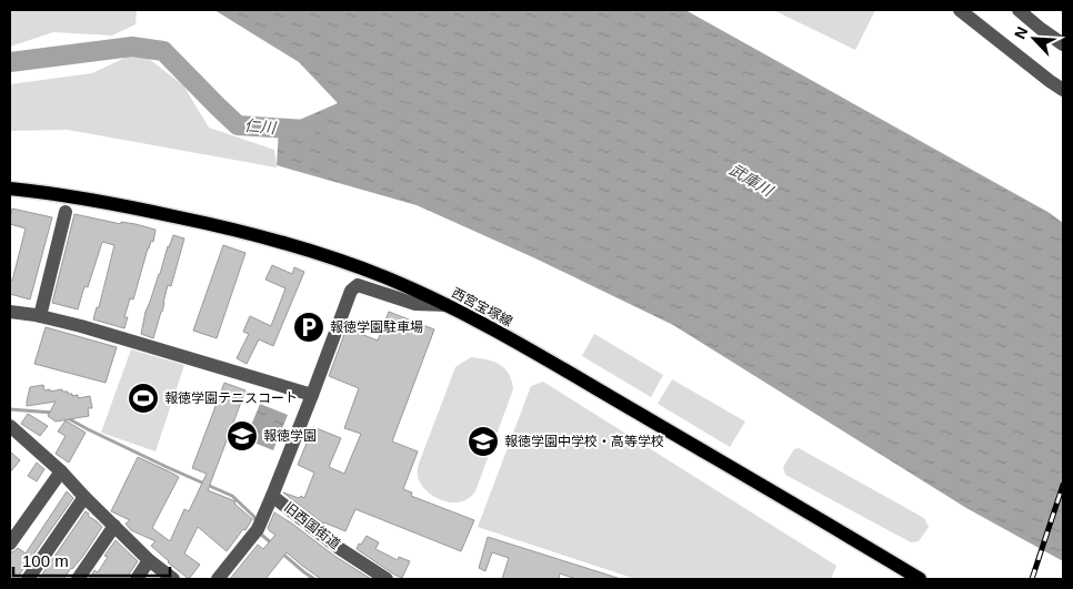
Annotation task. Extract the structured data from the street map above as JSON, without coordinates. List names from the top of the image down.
{
  "streets": {
    "main road": ["西宮宝塚線"],
    "street": ["旧西国街道"]
  },
  "crossings": [
    ["西宮宝塚線", "旧西国街道"]
  ],
  "water": ["仁川", "武庫川"],
  "places": {
    "parking": ["報徳学園駐車場"],
    "sports": ["報徳学園テニスコート"],
    "school or university": ["報徳学園", "報徳学園中学校・高等学校"]
  },
  "scale_bar": "100 m",
  "north": "top left"
}
